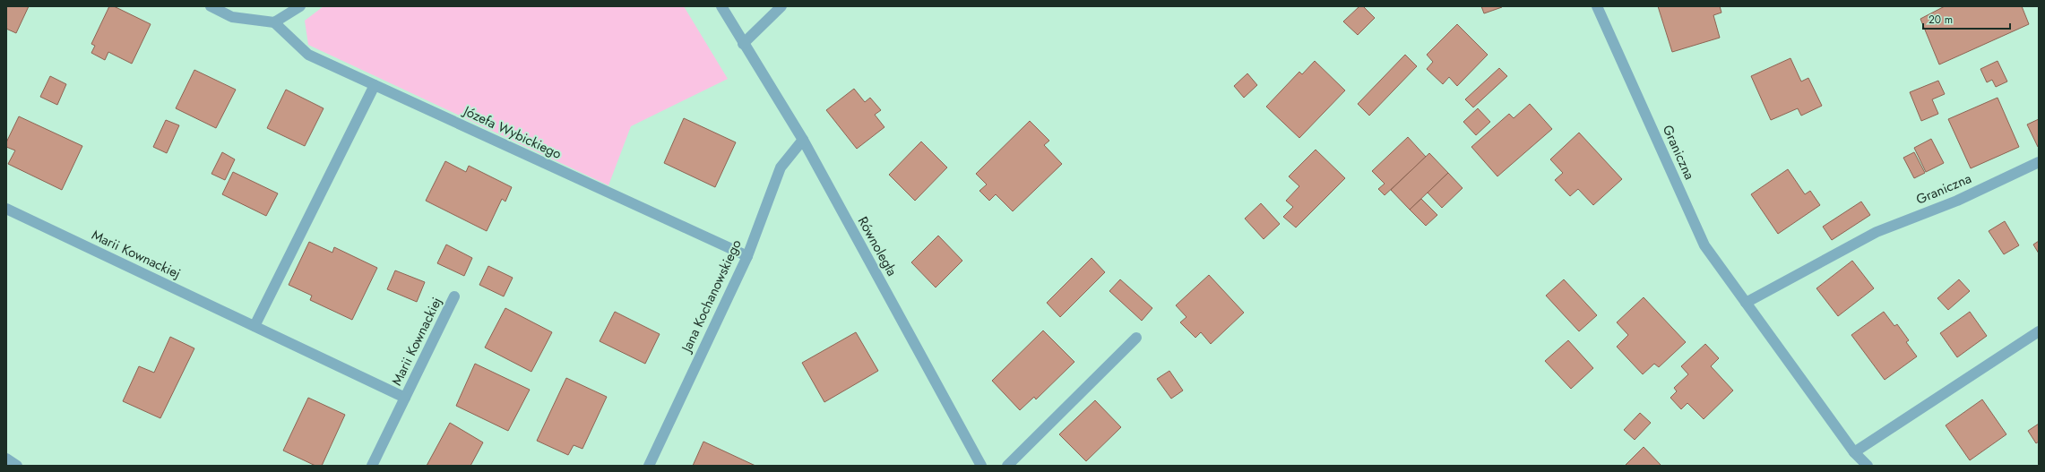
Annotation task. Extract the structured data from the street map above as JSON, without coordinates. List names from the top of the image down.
{
  "streets": {
    "street": [
      "Józefa Wybickiego",
      "Graniczna",
      "Równoległa",
      "Marii Kownackiej",
      "Jana Kochanowskiego"
    ]
  },
  "crossings": [
    ["Józefa Wybickiego", "Jana Kochanowskiego"],
    ["Równoległa", "Jana Kochanowskiego"]
  ],
  "scale_bar": "20 m"
}
